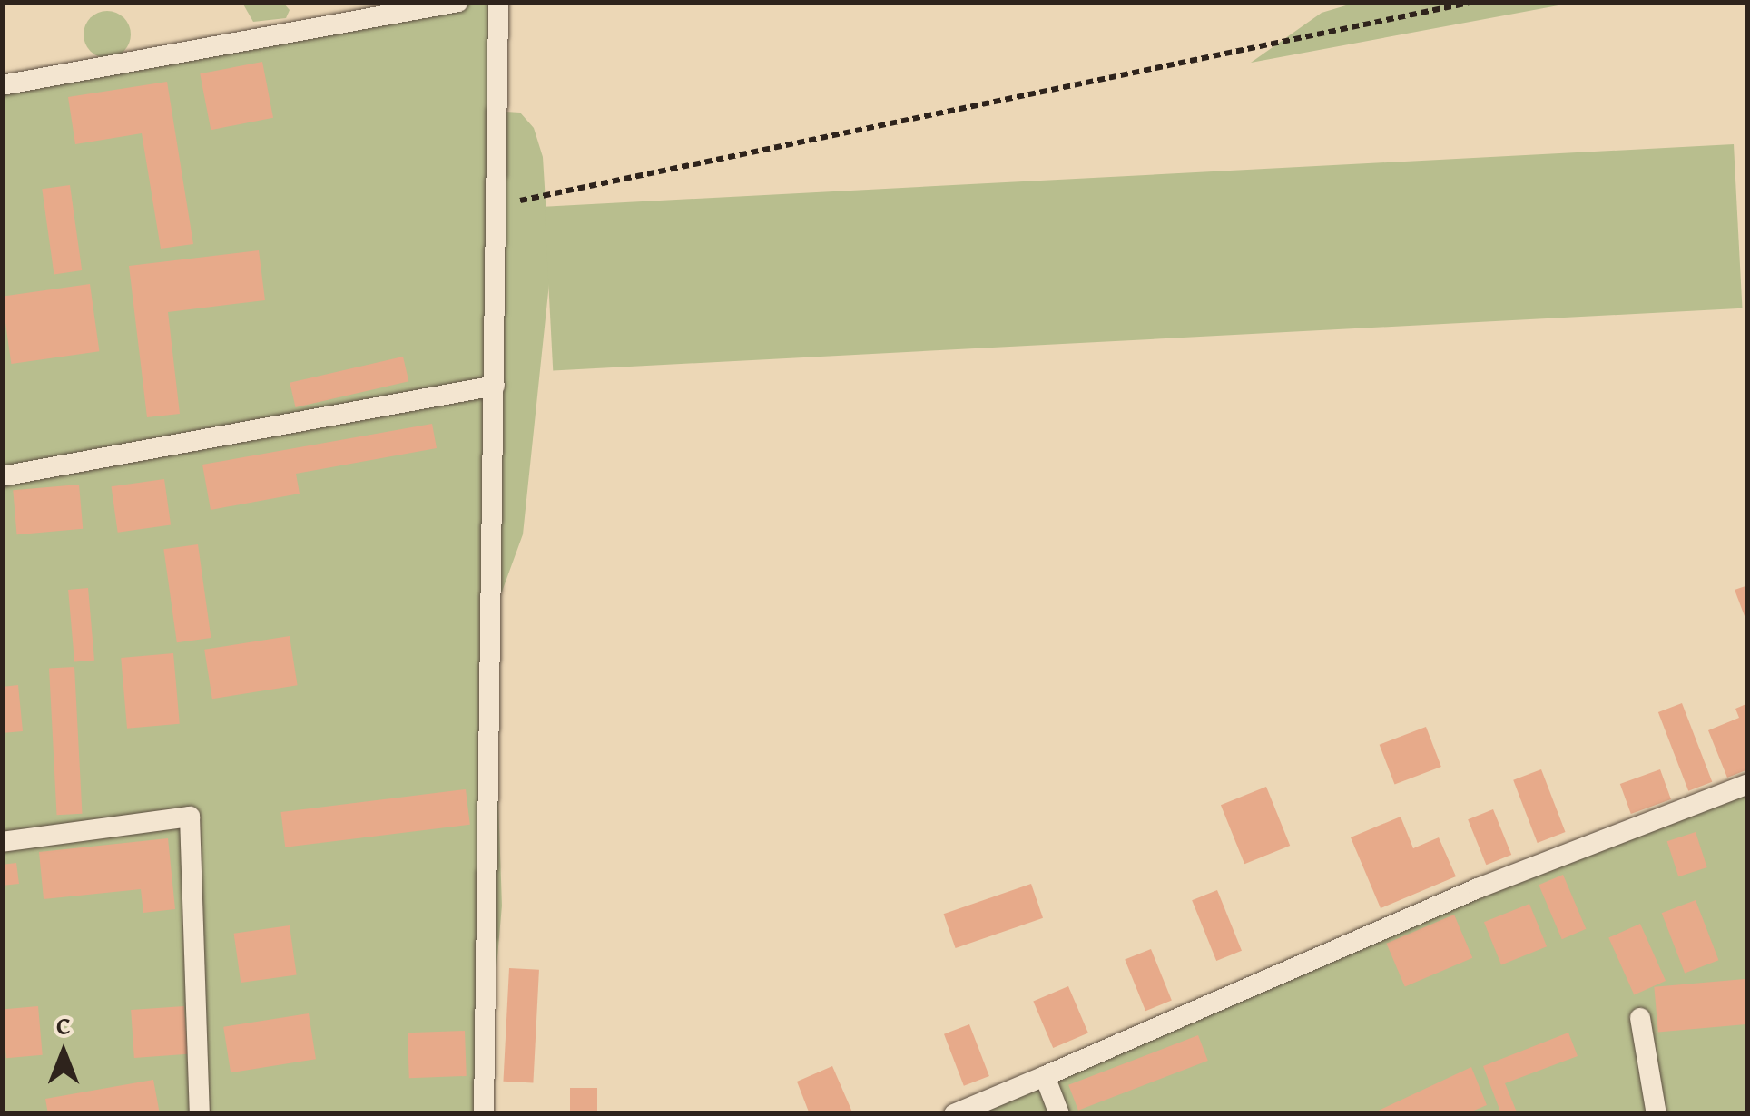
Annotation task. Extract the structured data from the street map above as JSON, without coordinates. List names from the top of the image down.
{
  "north": "top"
}
